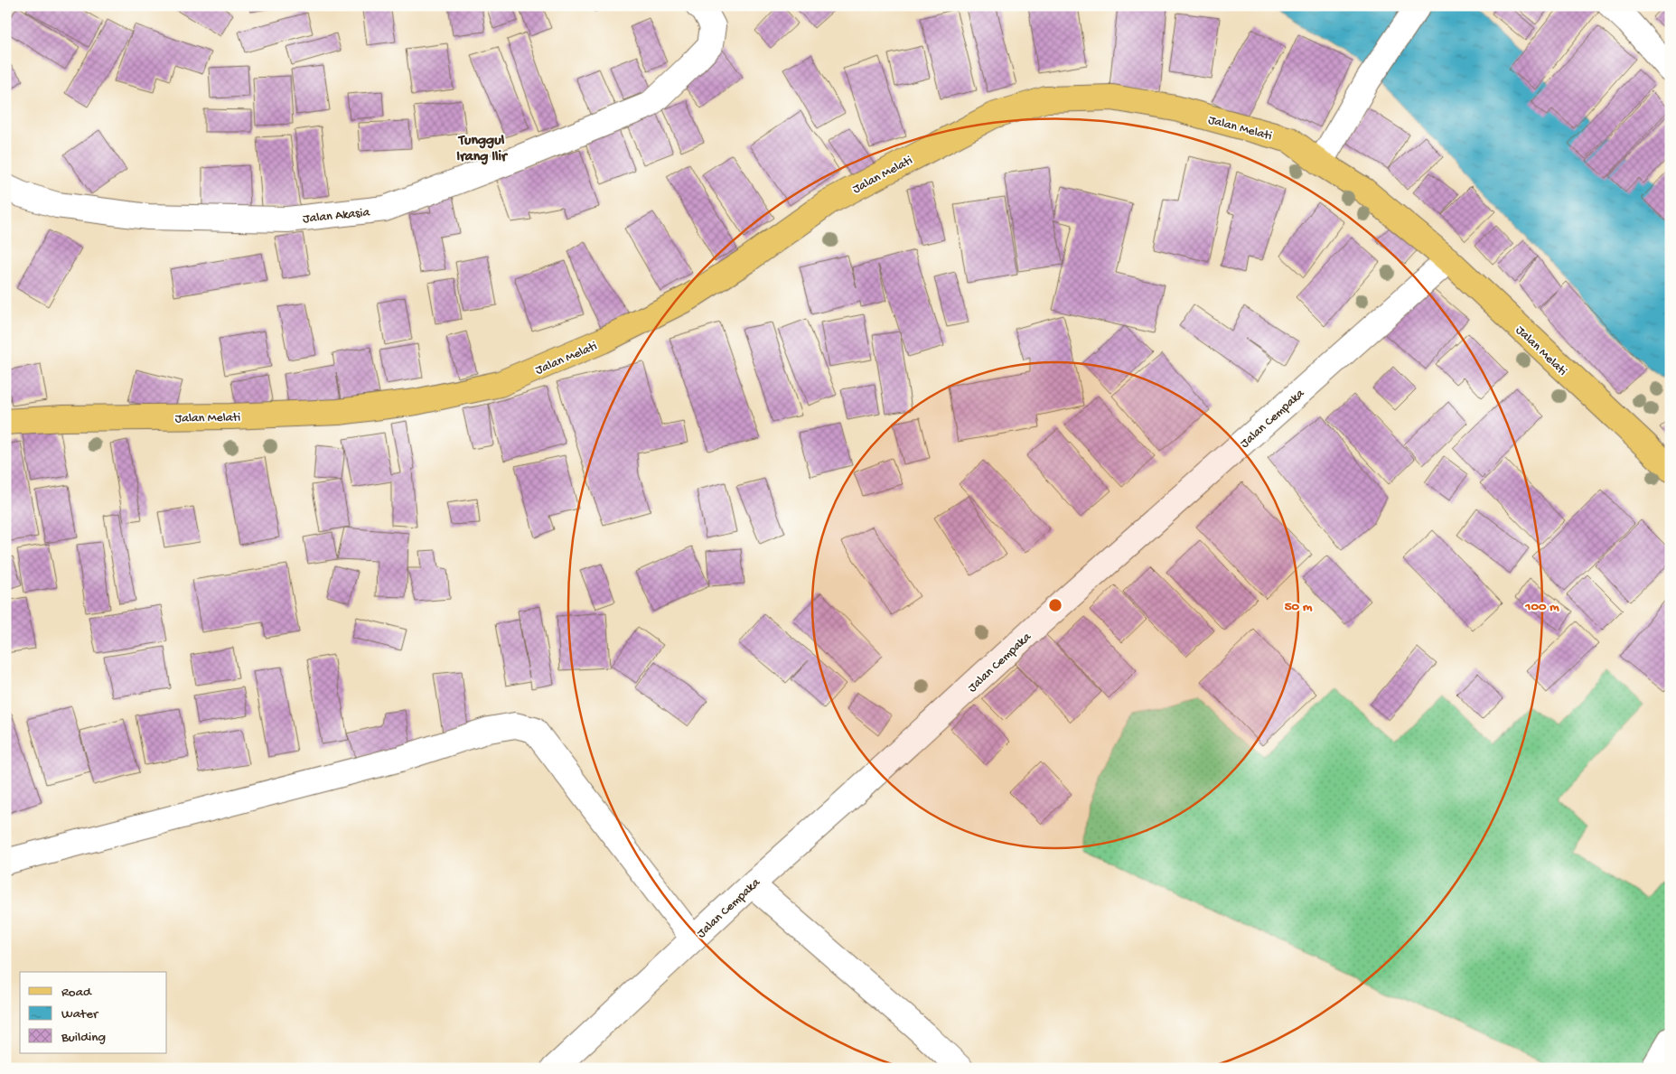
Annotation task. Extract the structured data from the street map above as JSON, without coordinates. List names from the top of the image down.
{
  "streets": {
    "main road": ["Jalan Melati"],
    "street": ["Jalan Akasia", "Jalan Cempaka"]
  },
  "crossings": [
    ["Jalan Melati", "Jalan Cempaka"]
  ],
  "districts": ["Tunggul Irang Ilir"],
  "legend": ["Road", "Water", "Building"],
  "rings": ["50 m", "100 m"]
}
